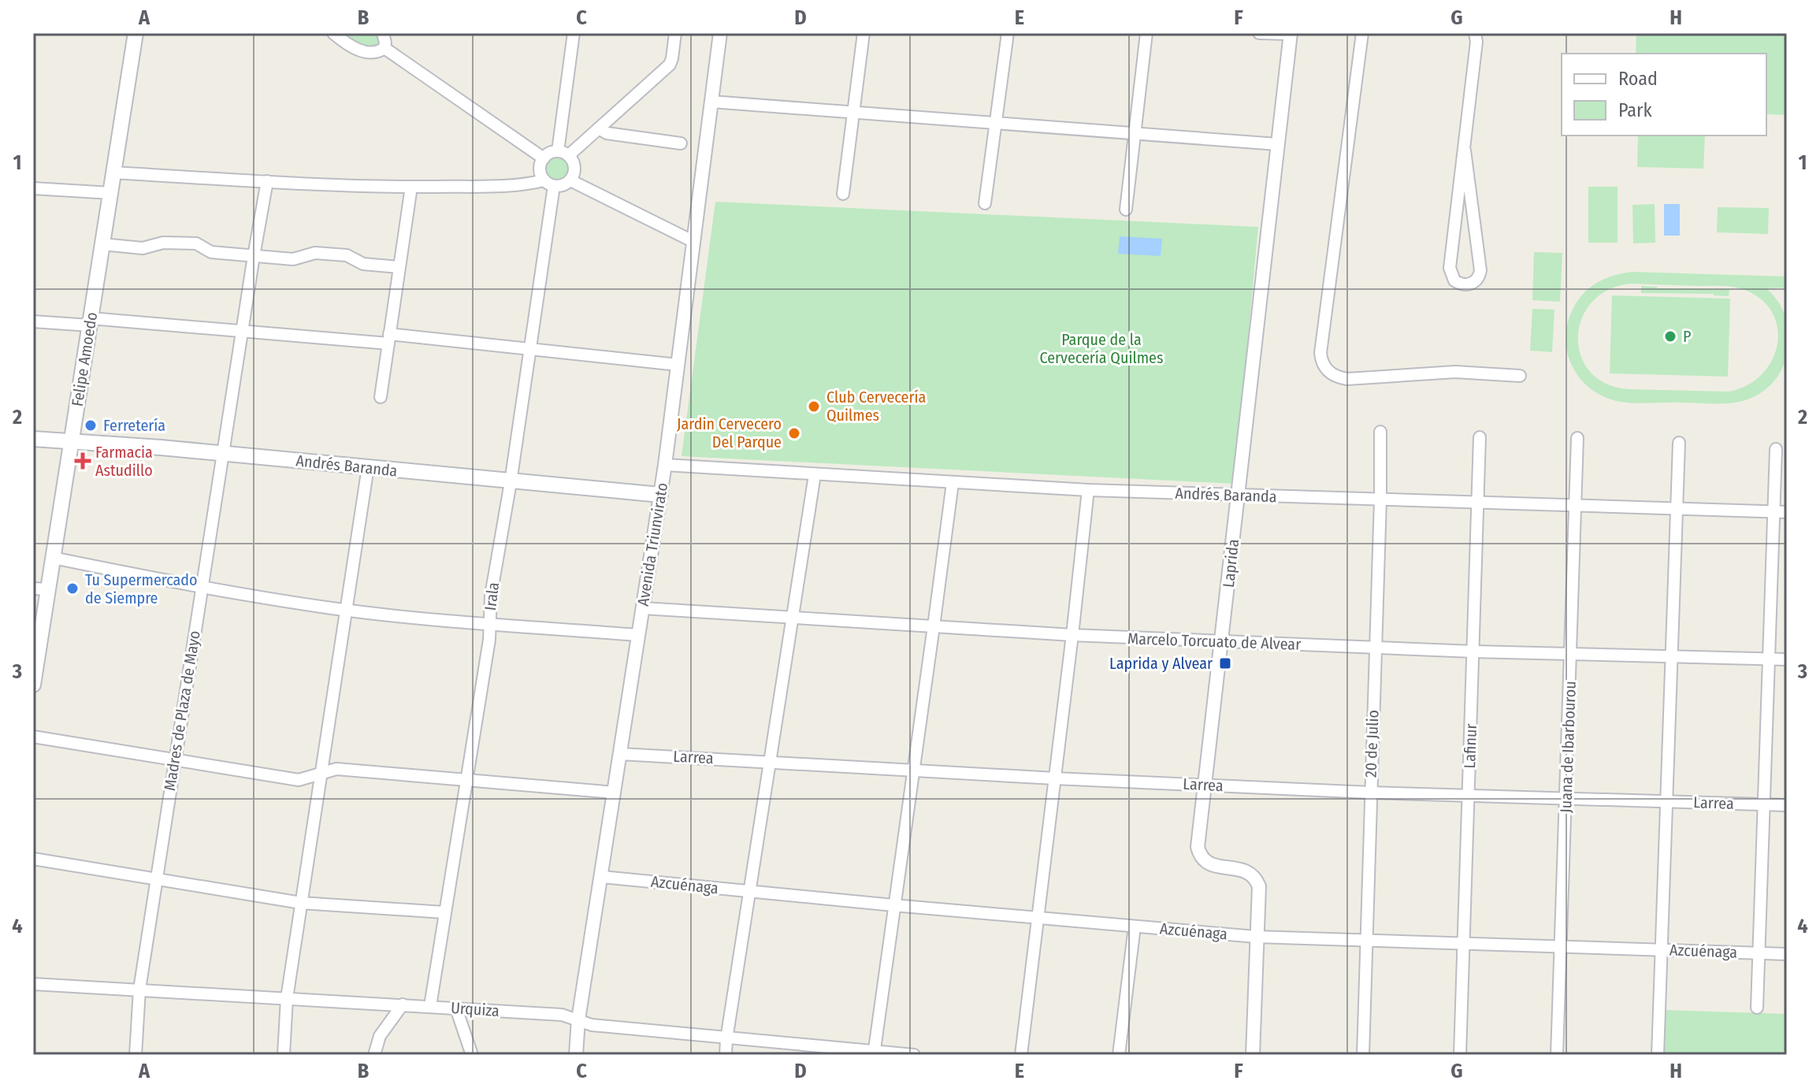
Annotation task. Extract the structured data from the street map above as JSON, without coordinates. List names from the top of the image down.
{
  "streets": {
    "main road": ["Felipe Amoedo", "Andrés Baranda"],
    "street": [
      "Avenida Triunvirato",
      "Laprida",
      "Irala",
      "Marcelo Torcuato de Alvear",
      "Madres de Plaza de Mayo",
      "20 de Julio",
      "Lafinur",
      "Juana de Ibarbourou",
      "Larrea",
      "Azcuénaga",
      "Urquiza"
    ]
  },
  "crossings": [
    ["Felipe Amoedo", "Andrés Baranda"],
    ["Andrés Baranda", "Avenida Triunvirato"],
    ["Andrés Baranda", "Laprida"],
    ["Andrés Baranda", "Irala"],
    ["Andrés Baranda", "Madres de Plaza de Mayo"],
    ["Andrés Baranda", "20 de Julio"],
    ["Andrés Baranda", "Lafinur"],
    ["Andrés Baranda", "Juana de Ibarbourou"],
    ["Avenida Triunvirato", "Marcelo Torcuato de Alvear"],
    ["Avenida Triunvirato", "Larrea"],
    ["Avenida Triunvirato", "Azcuénaga"],
    ["Avenida Triunvirato", "Urquiza"],
    ["Laprida", "Marcelo Torcuato de Alvear"],
    ["Laprida", "Larrea"],
    ["Laprida", "Azcuénaga"],
    ["Irala", "Urquiza"],
    ["Marcelo Torcuato de Alvear", "20 de Julio"],
    ["Marcelo Torcuato de Alvear", "Lafinur"],
    ["Marcelo Torcuato de Alvear", "Juana de Ibarbourou"],
    ["Madres de Plaza de Mayo", "Urquiza"],
    ["20 de Julio", "Larrea"],
    ["20 de Julio", "Azcuénaga"],
    ["Lafinur", "Larrea"],
    ["Lafinur", "Azcuénaga"],
    ["Juana de Ibarbourou", "Larrea"],
    ["Juana de Ibarbourou", "Azcuénaga"]
  ],
  "parks": ["Parque de la Cervecería Quilmes"],
  "places": {
    "other": [
      "P",
      "Club Cervecería Quilmes",
      "Ferretería",
      "Jardin Cervecero Del Parque",
      "Tu Supermercado de Siempre"
    ],
    "health": ["Farmacia Astudillo"],
    "transit": ["Laprida y Alvear"]
  },
  "legend": ["Road", "Park"],
  "grid": {
    "columns": [
      "A",
      "B",
      "C",
      "D",
      "E",
      "F",
      "G",
      "H"
    ],
    "rows": [
      "1",
      "2",
      "3",
      "4"
    ]
  }
}
